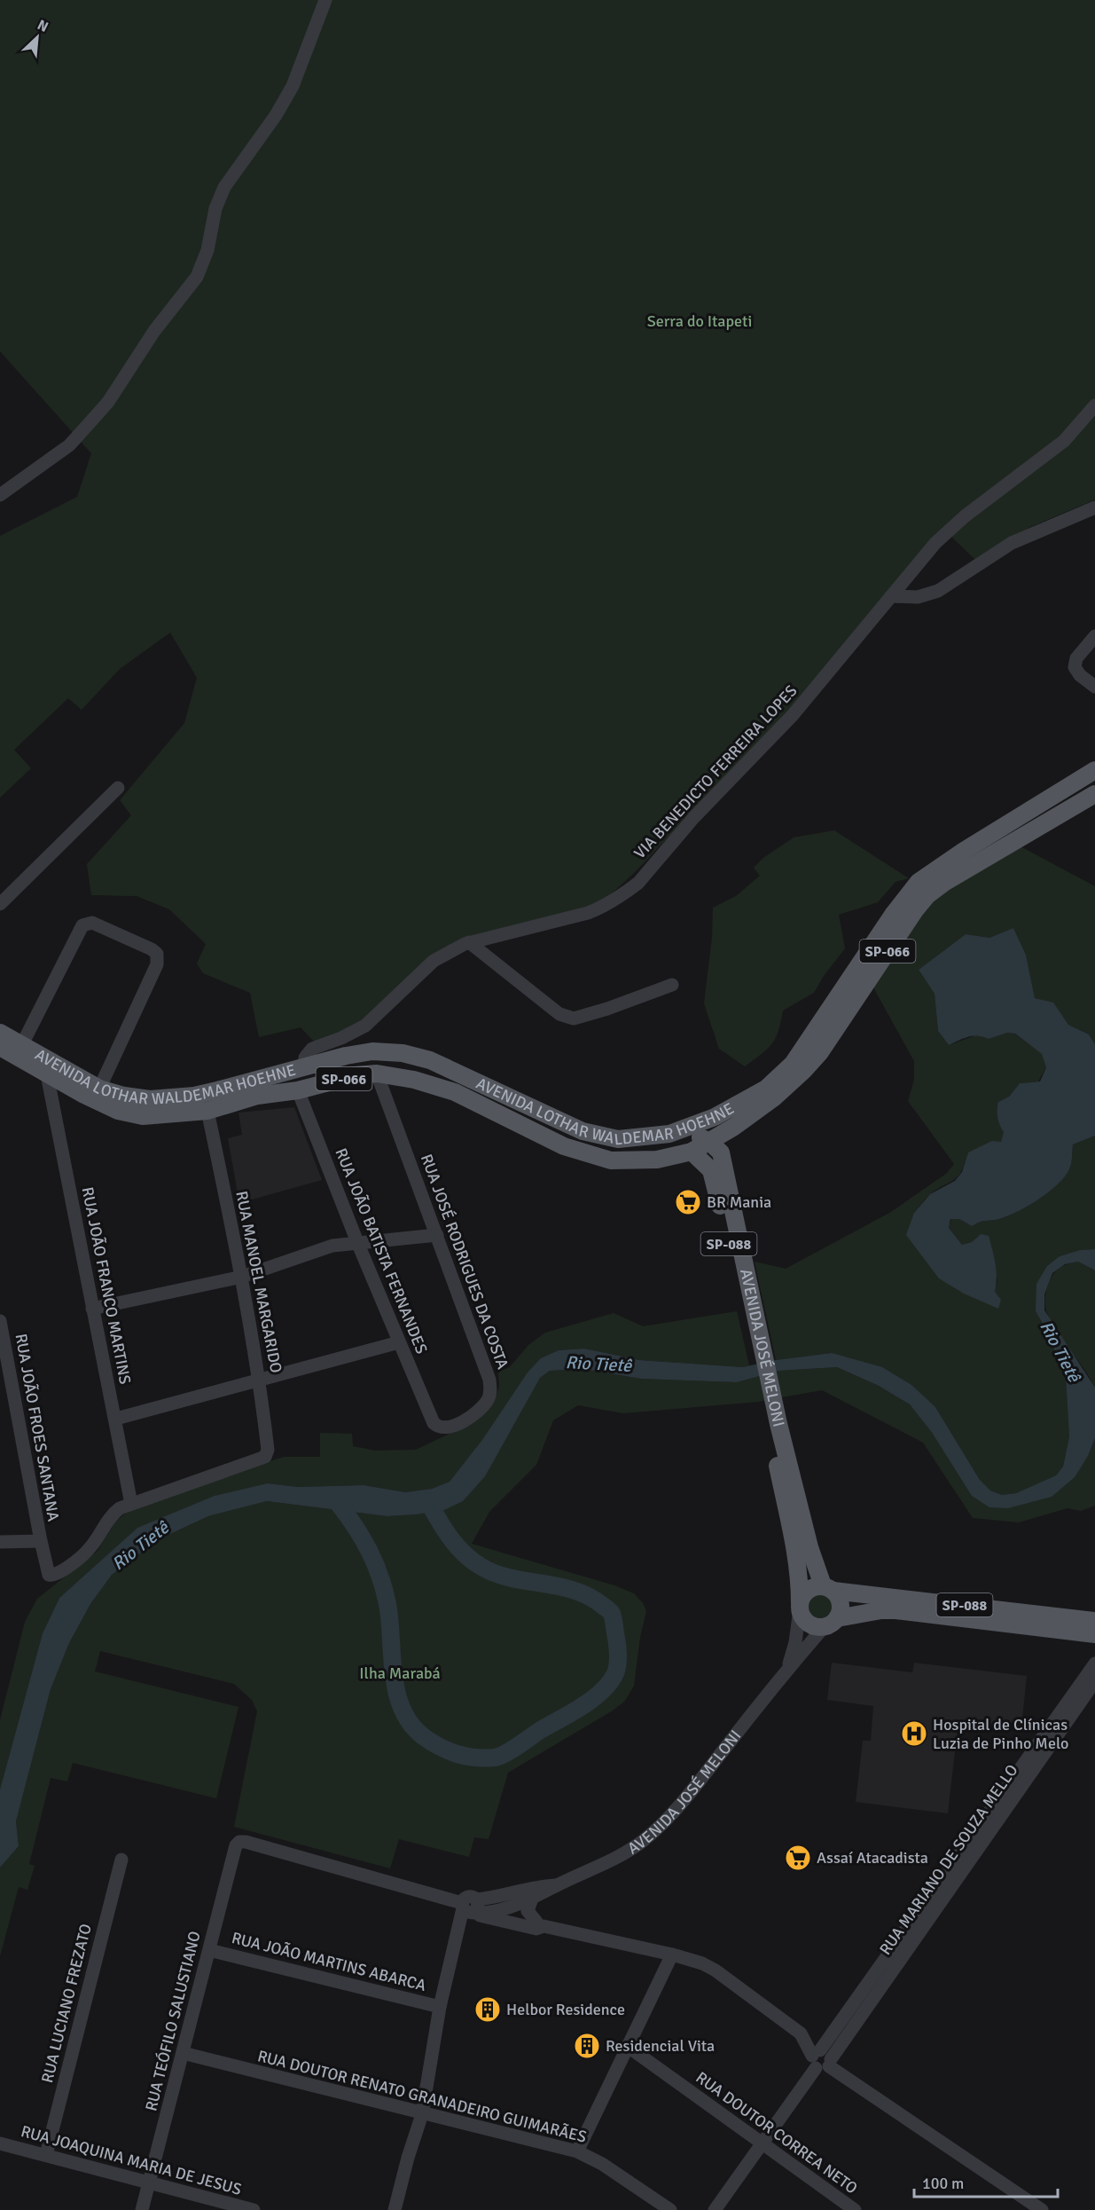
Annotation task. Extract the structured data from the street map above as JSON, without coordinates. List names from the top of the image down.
{
  "streets": {
    "main road": [
      "SP-066",
      "AVENIDA LOTHAR WALDEMAR HOEHNE",
      "SP-088",
      "AVENIDA JOSÉ MELONI"
    ],
    "street": [
      "VIA BENEDICTO FERREIRA LOPES",
      "RUA JOÃO BATISTA FERNANDES",
      "RUA JOSÉ RODRIGUES DA COSTA",
      "RUA MANOEL MARGARIDO",
      "RUA JOÃO FRANCO MARTINS",
      "RUA JOÃO FROES SANTANA",
      "RUA MARIANO DE SOUZA MELLO",
      "RUA JOÃO MARTINS ABARCA",
      "RUA LUCIANO FREZATO",
      "RUA TEÓFILO SALUSTIANO",
      "RUA DOUTOR RENATO GRANADEIRO GUIMARÃES",
      "RUA DOUTOR CORREA NETO",
      "RUA JOAQUINA MARIA DE JESUS"
    ]
  },
  "crossings": [
    ["VIA BENEDICTO FERREIRA LOPES", "AVENIDA LOTHAR WALDEMAR HOEHNE"],
    ["AVENIDA LOTHAR WALDEMAR HOEHNE", "RUA JOÃO BATISTA FERNANDES"],
    ["AVENIDA LOTHAR WALDEMAR HOEHNE", "RUA JOSÉ RODRIGUES DA COSTA"],
    ["AVENIDA LOTHAR WALDEMAR HOEHNE", "RUA MANOEL MARGARIDO"],
    ["AVENIDA LOTHAR WALDEMAR HOEHNE", "RUA JOÃO FRANCO MARTINS"],
    ["AVENIDA LOTHAR WALDEMAR HOEHNE", "AVENIDA JOSÉ MELONI"],
    ["SP-088", "AVENIDA JOSÉ MELONI"],
    ["RUA JOÃO BATISTA FERNANDES", "RUA JOSÉ RODRIGUES DA COSTA"],
    ["RUA MANOEL MARGARIDO", "RUA JOÃO FRANCO MARTINS"],
    ["RUA MANOEL MARGARIDO", "RUA JOÃO FROES SANTANA"],
    ["RUA JOÃO FRANCO MARTINS", "RUA JOÃO FROES SANTANA"],
    ["RUA MARIANO DE SOUZA MELLO", "RUA DOUTOR CORREA NETO"],
    ["RUA JOÃO MARTINS ABARCA", "RUA TEÓFILO SALUSTIANO"],
    ["RUA LUCIANO FREZATO", "RUA JOAQUINA MARIA DE JESUS"],
    ["RUA TEÓFILO SALUSTIANO", "RUA DOUTOR RENATO GRANADEIRO GUIMARÃES"],
    ["RUA TEÓFILO SALUSTIANO", "RUA JOAQUINA MARIA DE JESUS"]
  ],
  "water": ["Rio Tietê"],
  "parks": ["Serra do Itapeti", "Ilha Marabá"],
  "places": {
    "supermarket": ["BR Mania", "Assaí Atacadista"],
    "hospital": ["Hospital de Clínicas Luzia de Pinho Melo"],
    "building": ["Helbor Residence", "Residencial Vita"]
  },
  "scale_bar": "100 m",
  "north": "top right"
}
